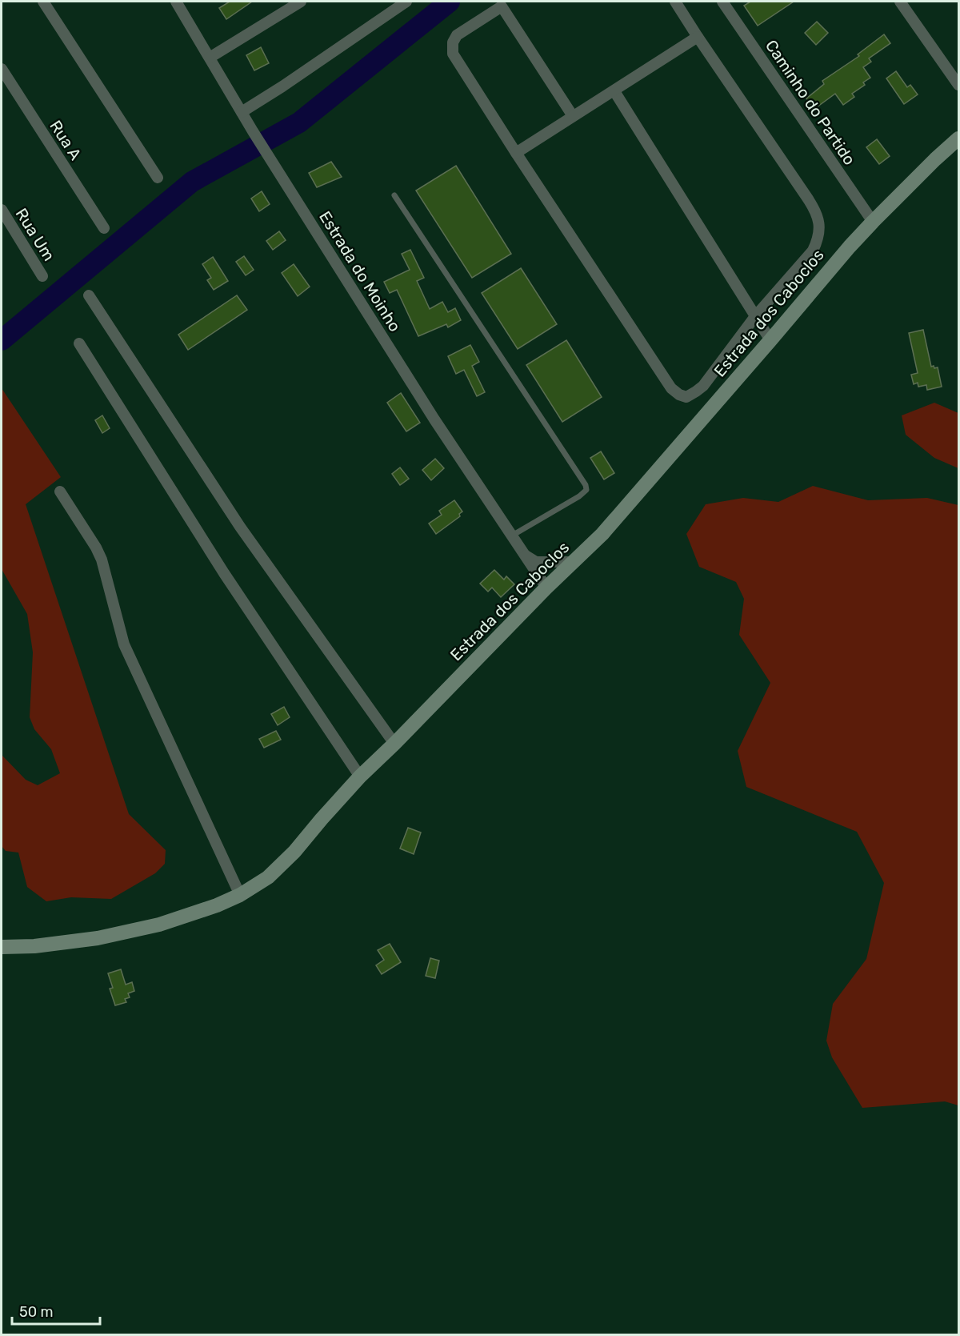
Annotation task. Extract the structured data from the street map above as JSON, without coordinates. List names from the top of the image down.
{
  "streets": {
    "street": [
      "Caminho do Partido",
      "Rua A",
      "Rua Um",
      "Estrada do Moinho",
      "Estrada dos Caboclos"
    ]
  },
  "crossings": [
    ["Caminho do Partido", "Estrada dos Caboclos"],
    ["Estrada do Moinho", "Estrada dos Caboclos"]
  ],
  "scale_bar": "50 m"
}
